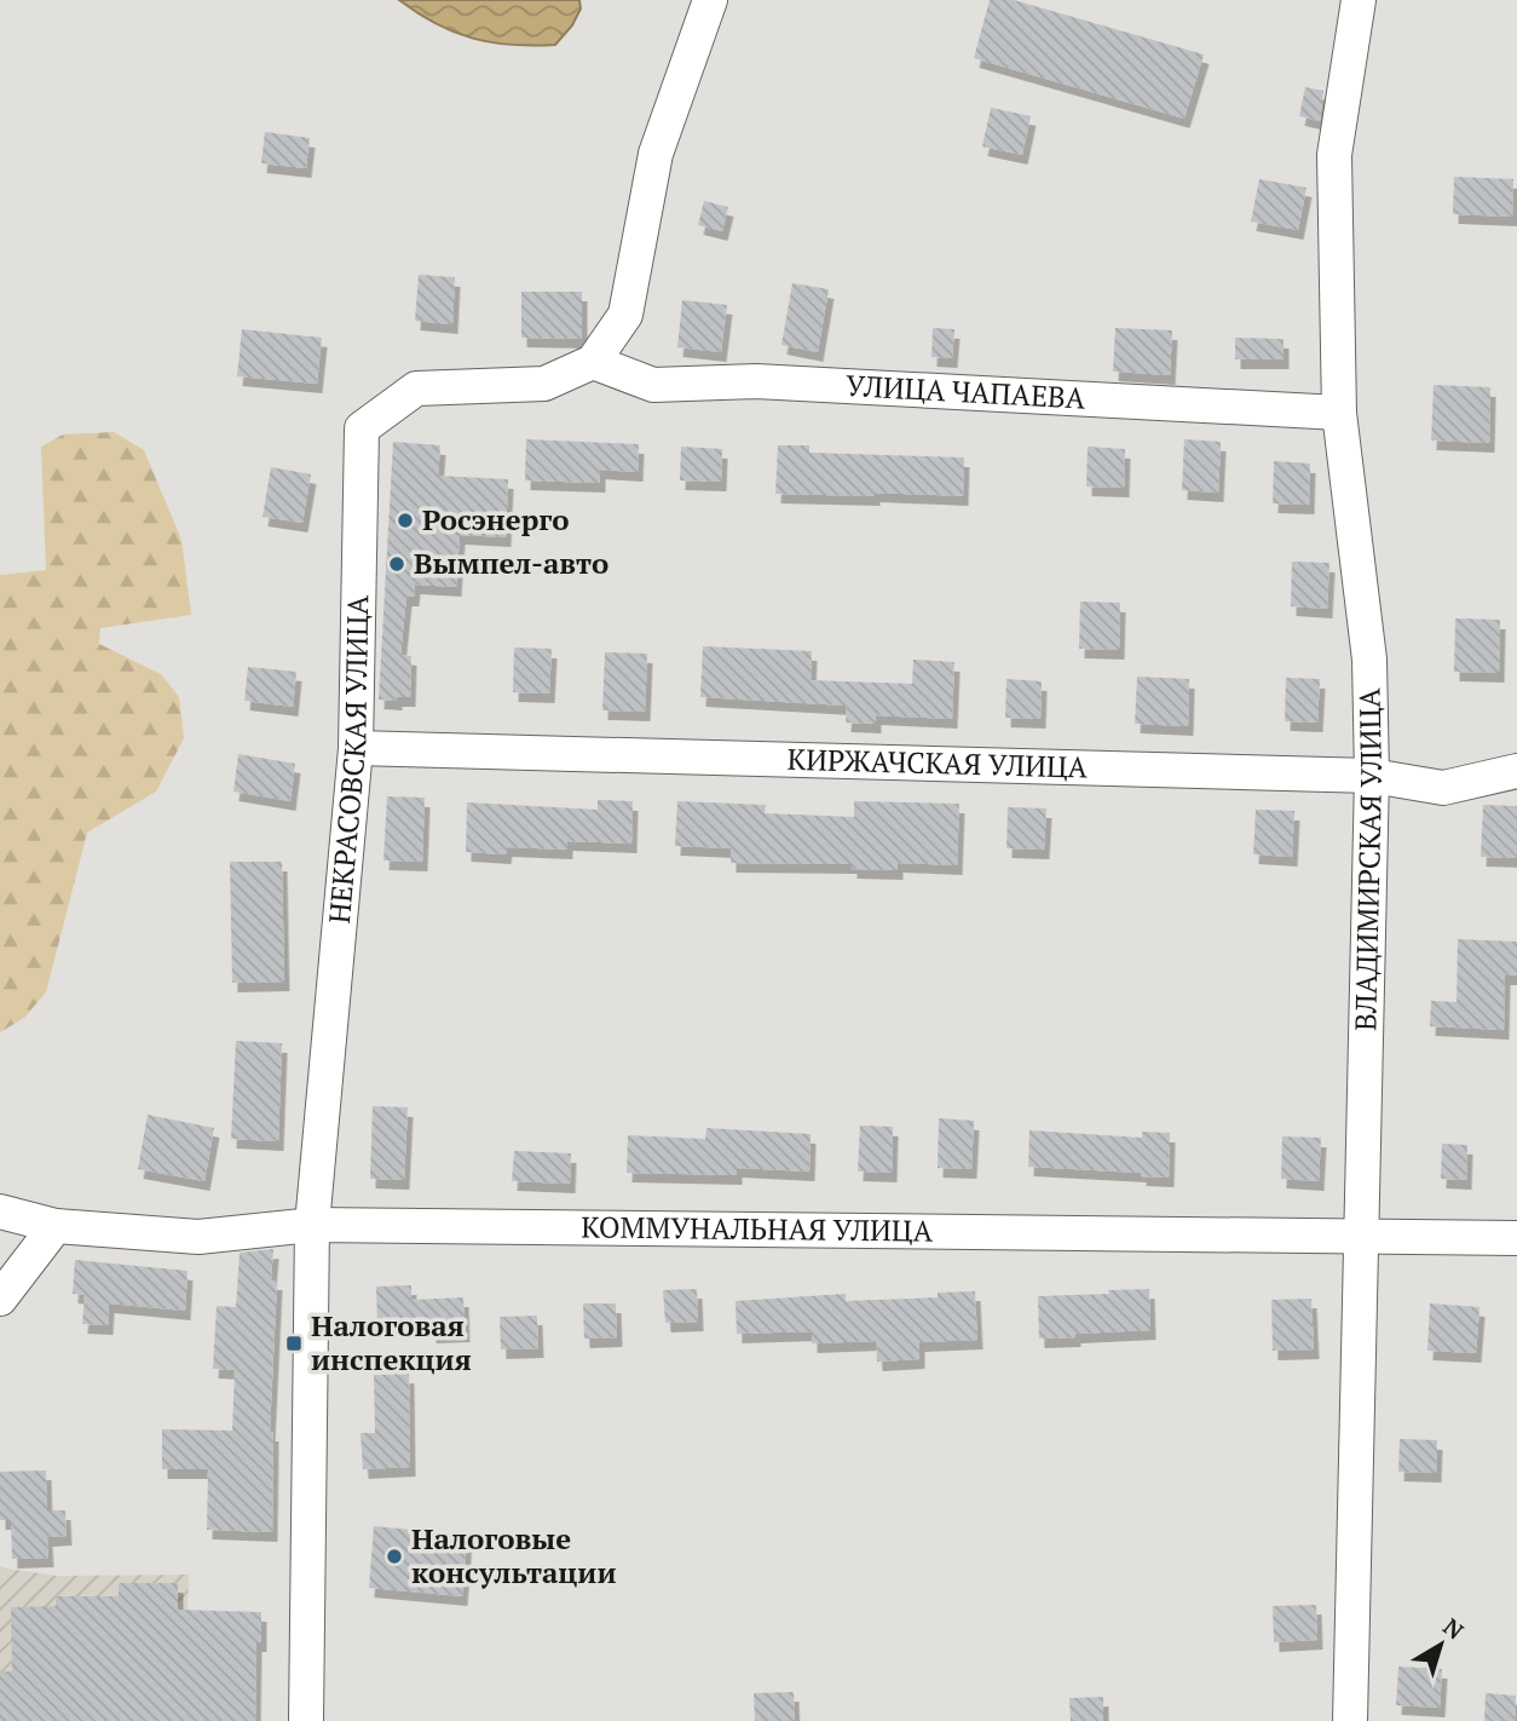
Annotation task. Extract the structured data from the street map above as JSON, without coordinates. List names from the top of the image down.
{
  "streets": {
    "street": [
      "УЛИЦА ЧАПАЕВА",
      "НЕКРАСОВСКАЯ УЛИЦА",
      "КИРЖАЧСКАЯ УЛИЦА",
      "ВЛАДИМИРСКАЯ УЛИЦА",
      "КОММУНАЛЬНАЯ УЛИЦА"
    ]
  },
  "crossings": [
    ["УЛИЦА ЧАПАЕВА", "НЕКРАСОВСКАЯ УЛИЦА"],
    ["УЛИЦА ЧАПАЕВА", "ВЛАДИМИРСКАЯ УЛИЦА"],
    ["НЕКРАСОВСКАЯ УЛИЦА", "КИРЖАЧСКАЯ УЛИЦА"],
    ["НЕКРАСОВСКАЯ УЛИЦА", "КОММУНАЛЬНАЯ УЛИЦА"],
    ["КИРЖАЧСКАЯ УЛИЦА", "ВЛАДИМИРСКАЯ УЛИЦА"],
    ["ВЛАДИМИРСКАЯ УЛИЦА", "КОММУНАЛЬНАЯ УЛИЦА"]
  ],
  "places": {
    "other": ["Росэнерго", "Вымпел-авто", "Налоговые консультации"],
    "transit": ["Налоговая инспекция"]
  },
  "north": "top right"
}
